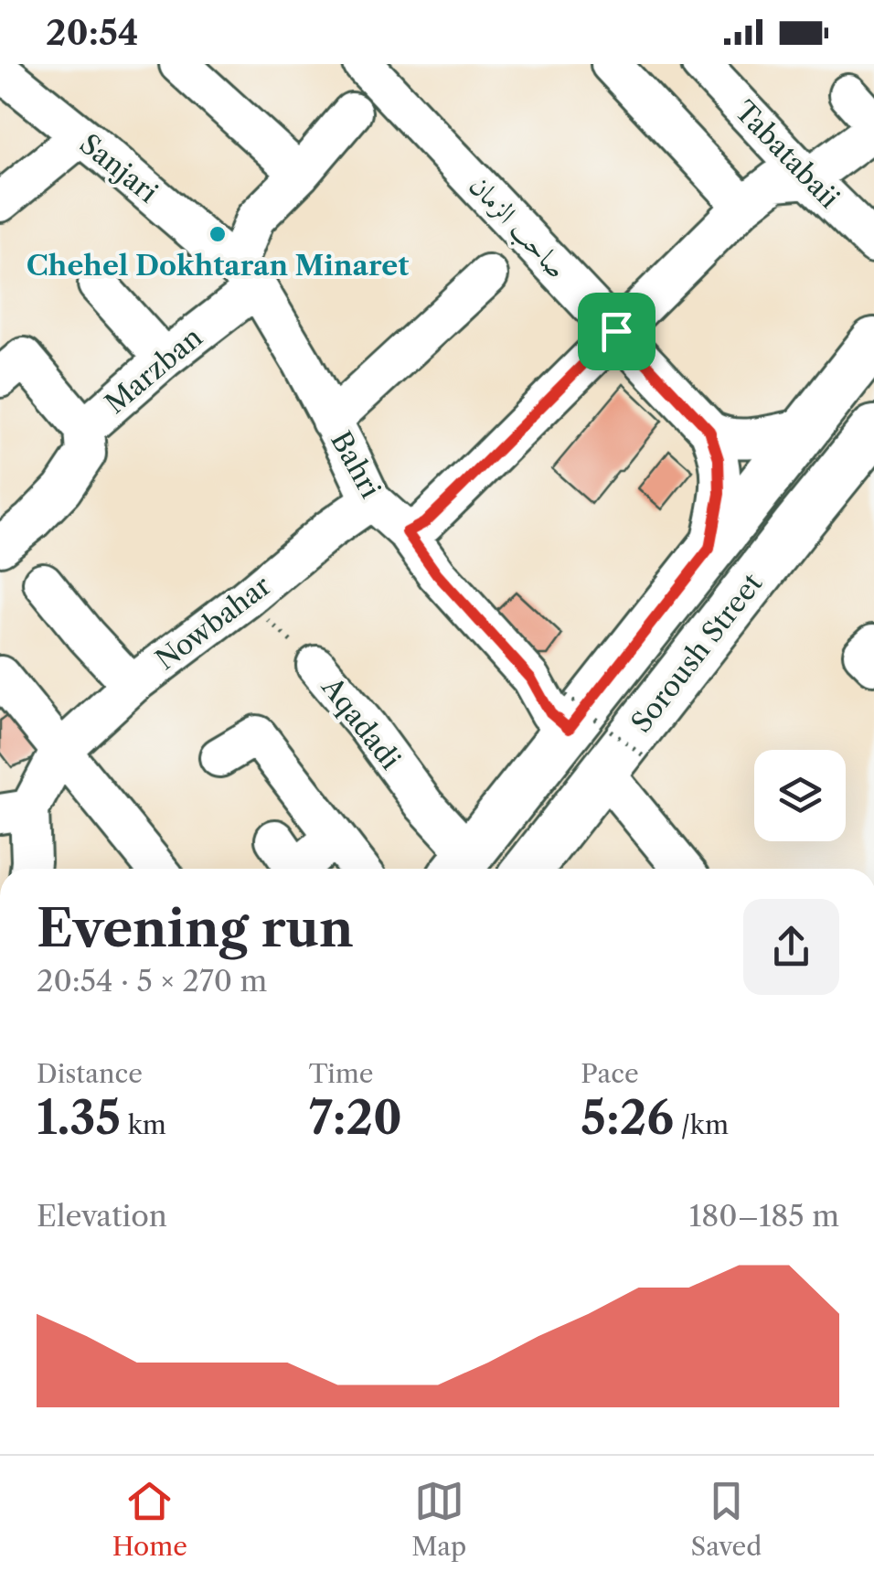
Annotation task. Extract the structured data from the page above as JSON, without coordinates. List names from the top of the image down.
{
  "streets": {
    "main road": ["Soroush Street"],
    "street": [
      "Tabatabaii",
      "Sanjari",
      "صاحب الزمان",
      "Marzban",
      "Bahri",
      "Nowbahar",
      "Aqadadi"
    ]
  },
  "crossings": [
    ["Sanjari", "Marzban"],
    ["Sanjari", "Bahri"],
    ["صاحب الزمان", "Soroush Street"],
    ["Marzban", "Bahri"],
    ["Bahri", "Nowbahar"],
    ["Bahri", "Soroush Street"],
    ["Nowbahar", "Aqadadi"]
  ],
  "places": ["Chehel Dokhtaran Minaret"],
  "page": {
    "status": "20:54",
    "heading": ["Evening run", "20:54 · 5 × 270 m"],
    "stats": [
      ["Distance", "1.35 km"],
      ["Time", "7:20"],
      ["Pace", "5:26 /km"]
    ],
    "chart": ["Elevation", "180–185 m"],
    "tabs": ["Home", "Map", "Saved"]
  }
}
